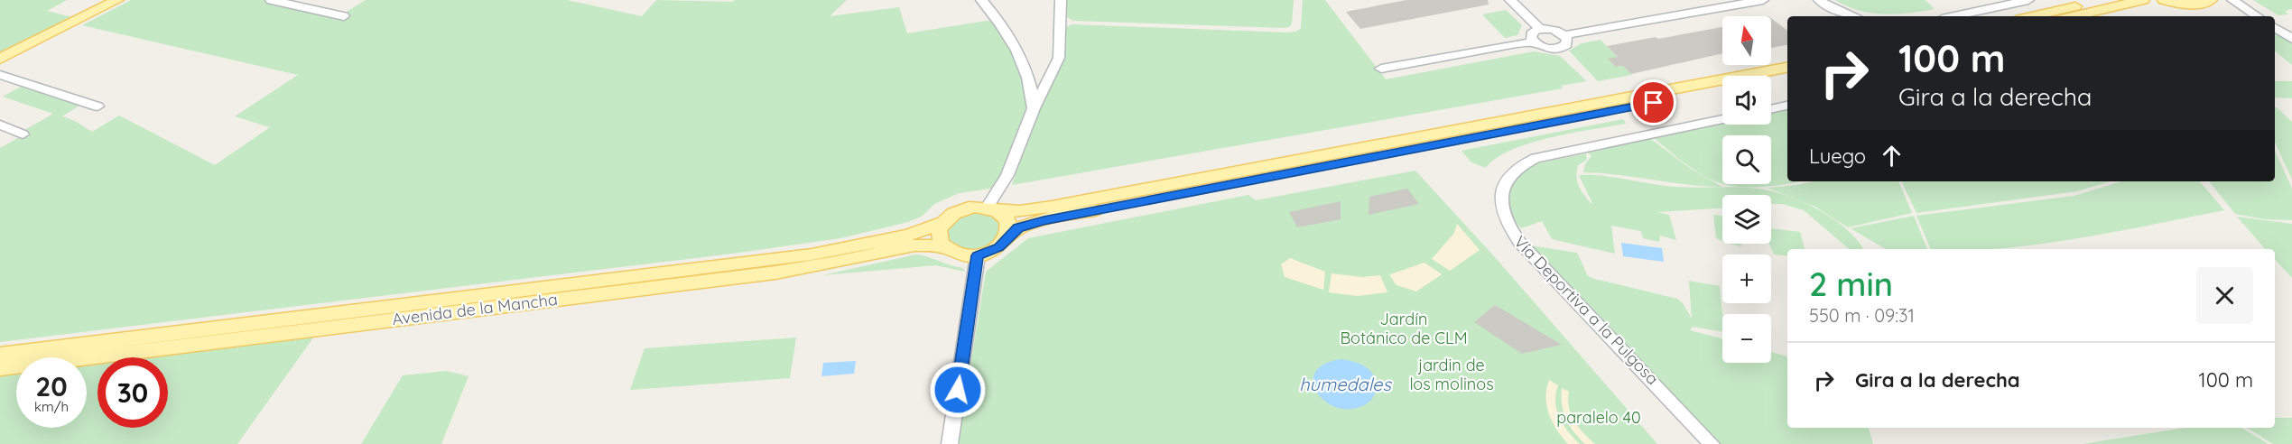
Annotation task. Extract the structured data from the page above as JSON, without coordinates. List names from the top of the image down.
{
  "streets": {
    "main road": ["Avenida de la Mancha"],
    "street": ["Vía Deportiva a la Pulgosa"]
  },
  "water": ["humedales"],
  "parks": ["Jardín Botánico de CLM", "jardin de los molinos", "paralelo 40"],
  "north": "top",
  "page": {
    "map_buttons": ["+", "−"],
    "turn": ["100 m", "Gira a la derecha"],
    "then": "Luego",
    "heading": ["2 min", "550 m · 09:31"],
    "list": [
      {
        "name": "Gira a la derecha",
        "value": "100 m"
      }
    ],
    "speed": "20 km/h",
    "limit": "30"
  }
}
